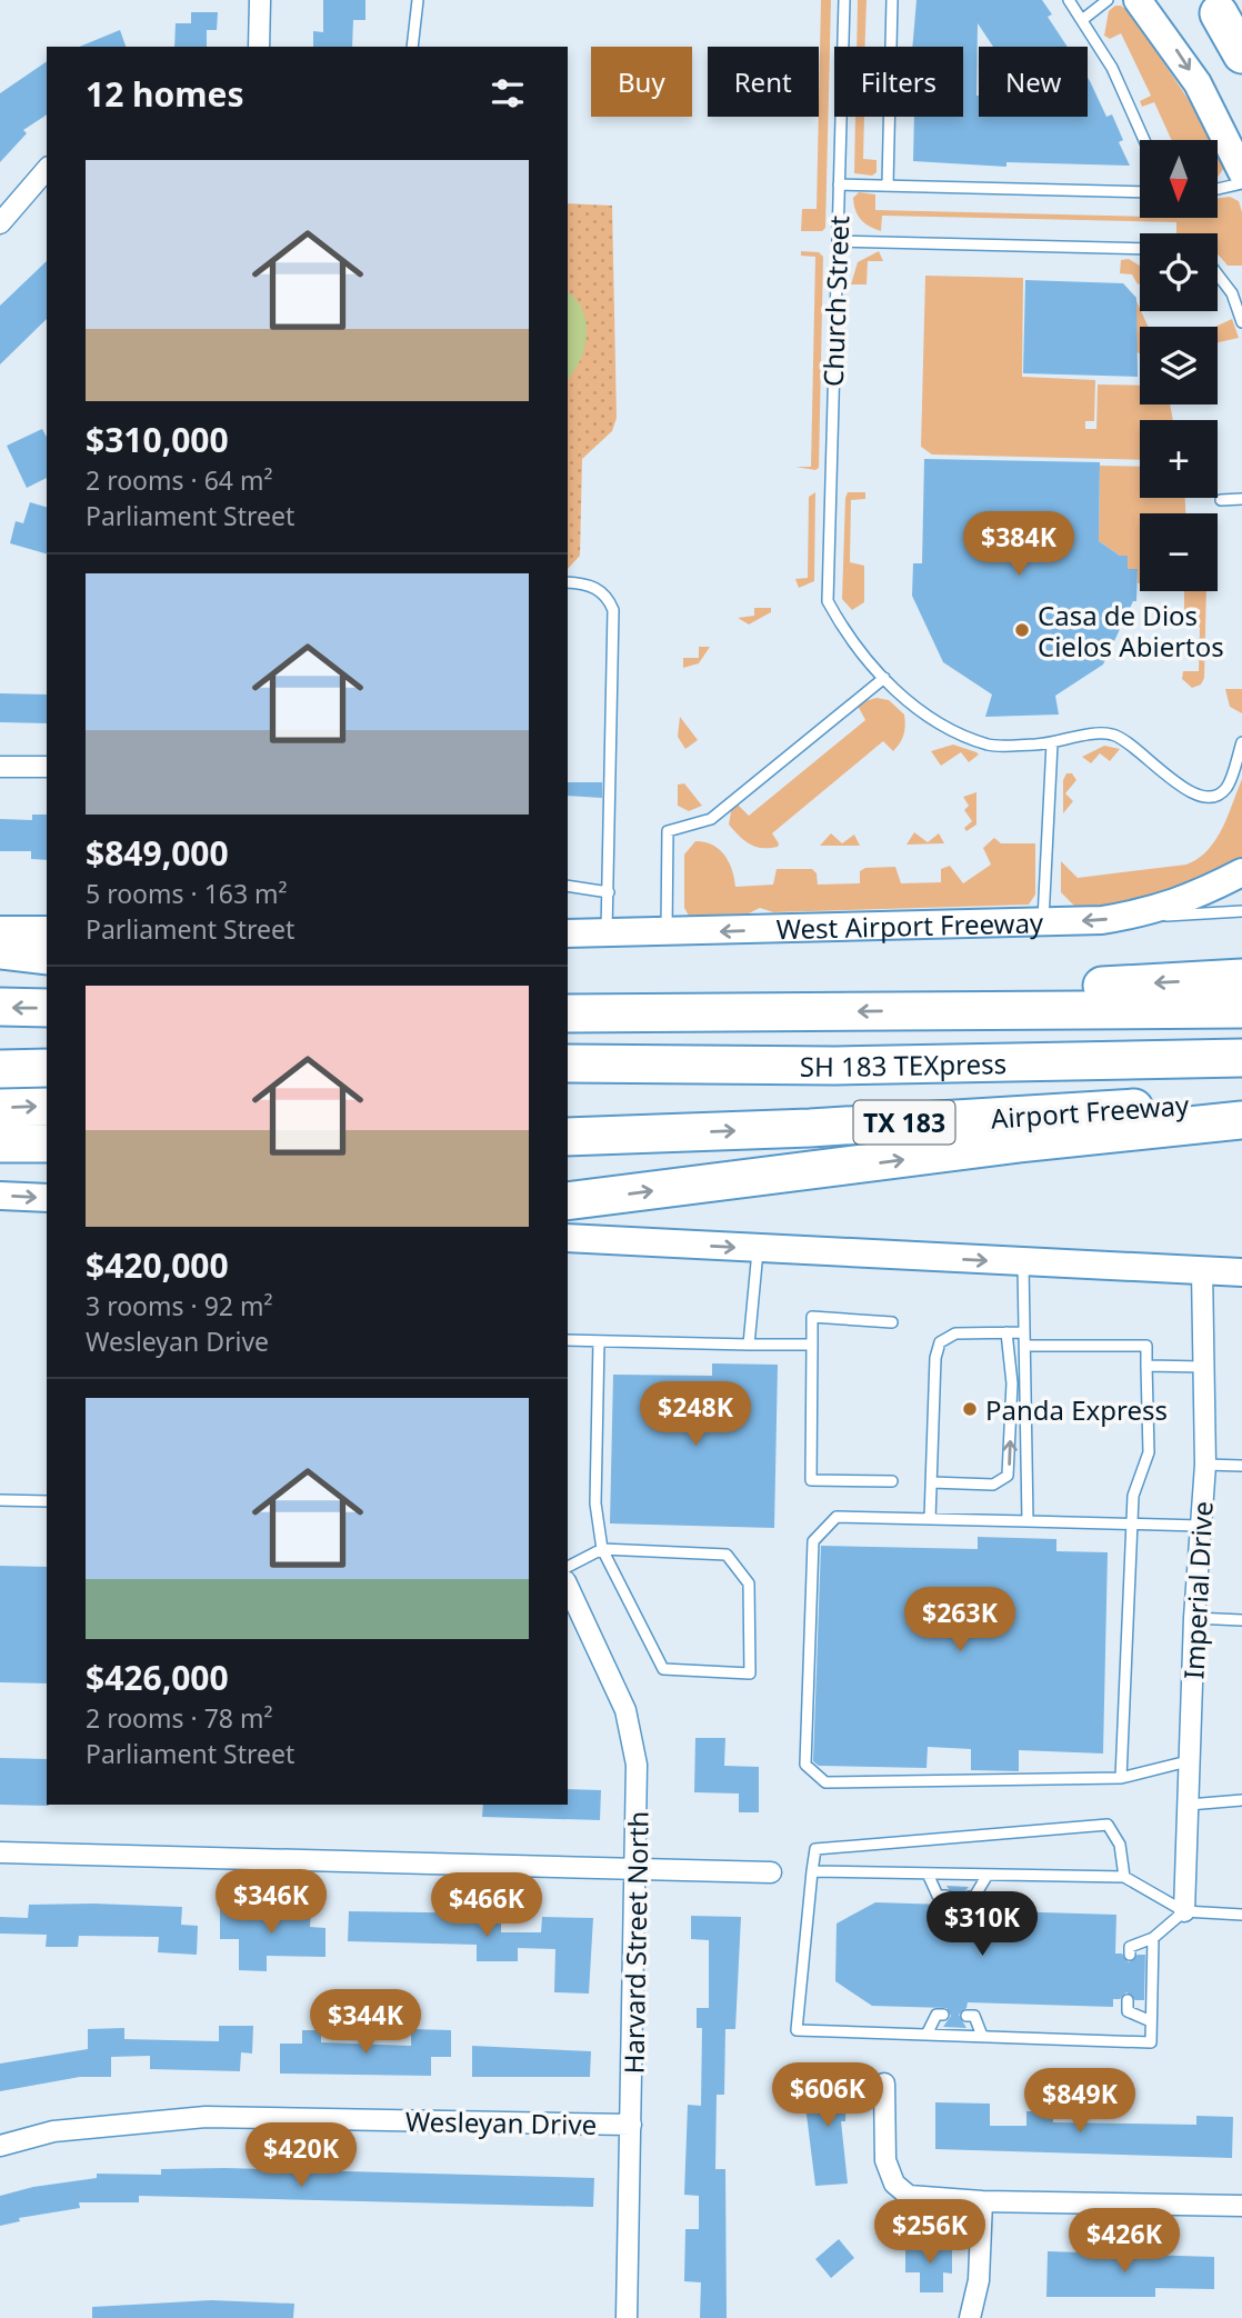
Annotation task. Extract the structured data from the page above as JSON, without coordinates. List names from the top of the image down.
{
  "streets": {
    "highway": ["SH 183 TEXpress", "Airport Freeway", "TX 183"],
    "street": [
      "West Airport Freeway",
      "Imperial Drive",
      "Harvard Street North",
      "Wesleyan Drive"
    ],
    "lane": ["Church Street"]
  },
  "crossings": [
    ["Harvard Street North", "Wesleyan Drive"]
  ],
  "one_way": ["West Airport Freeway"],
  "places": ["Casa de Dios Cielos Abiertos", "Panda Express"],
  "north": "bottom",
  "page": {
    "chip": [
      "Buy",
      "Rent",
      "Filters",
      "New"
    ],
    "heading": "12 homes",
    "map_buttons": ["+", "−"],
    "list": [
      {
        "name": "$310,000",
        "note": "2 rooms · 64 m² · Parliament Street"
      },
      {
        "name": "$849,000",
        "note": "5 rooms · 163 m² · Parliament Street"
      },
      {
        "name": "$420,000",
        "note": "3 rooms · 92 m² · Wesleyan Drive"
      },
      {
        "name": "$426,000",
        "note": "2 rooms · 78 m² · Parliament Street"
      }
    ],
    "price": [
      "$384K",
      "$248K",
      "$263K",
      "$346K",
      "$466K",
      "$310K",
      "$344K",
      "$606K",
      "$849K",
      "$420K",
      "$256K",
      "$426K"
    ]
  }
}
